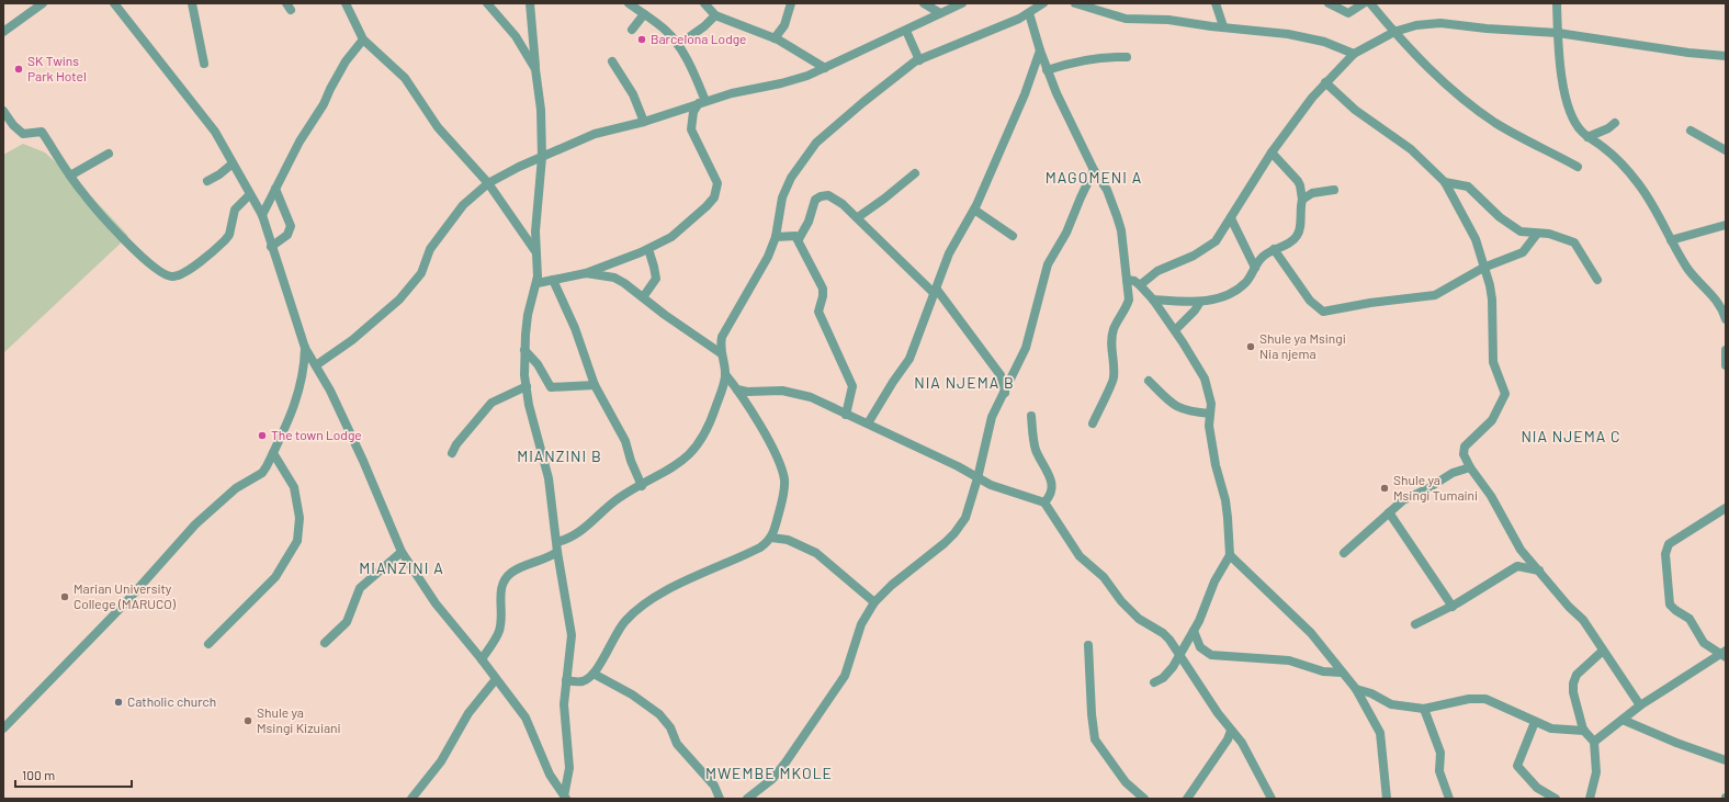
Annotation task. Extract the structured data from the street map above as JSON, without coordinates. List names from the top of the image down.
{
  "districts": [
    "MAGOMENI A",
    "NIA NJEMA B",
    "NIA NJEMA C",
    "MIANZINI B",
    "MIANZINI A",
    "MWEMBE MKOLE"
  ],
  "places": [
    "Barcelona Lodge",
    "SK Twins Park Hotel",
    "Shule ya Msingi Nia njema",
    "The town Lodge",
    "Shule ya Msingi Tumaini",
    "Marian University College (MARUCO)",
    "Catholic church",
    "Shule ya Msingi Kizuiani"
  ],
  "scale_bar": "100 m"
}
